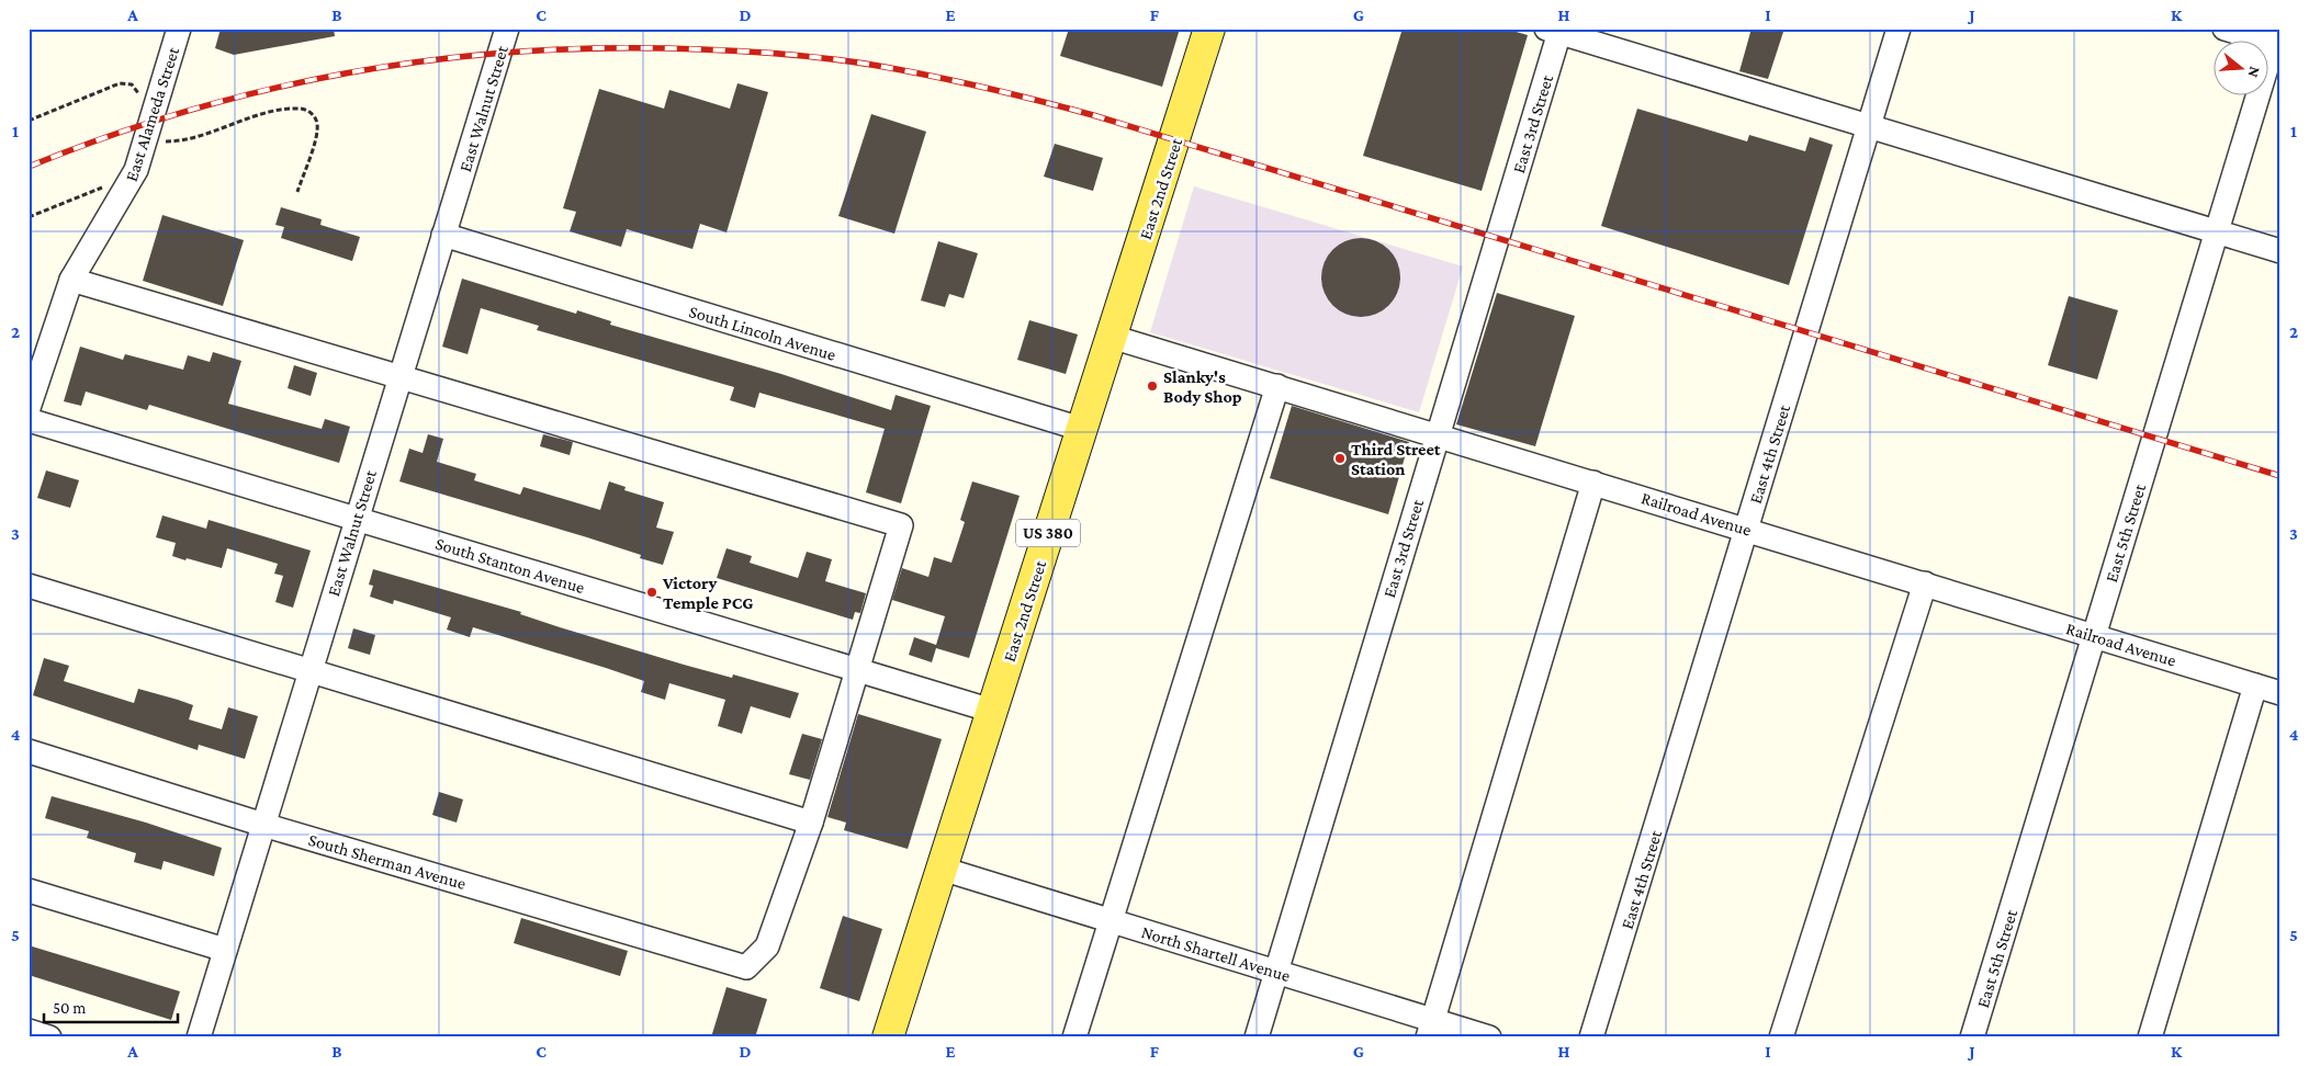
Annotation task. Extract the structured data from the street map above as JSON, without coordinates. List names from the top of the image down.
{
  "streets": {
    "main road": ["East 2nd Street", "US 380"],
    "street": [
      "East Walnut Street",
      "East Alameda Street",
      "East 3rd Street",
      "South Lincoln Avenue",
      "East 4th Street",
      "Railroad Avenue",
      "East 5th Street",
      "South Stanton Avenue",
      "South Sherman Avenue",
      "North Shartell Avenue"
    ]
  },
  "crossings": [
    ["East Walnut Street", "South Lincoln Avenue"],
    ["East Walnut Street", "South Stanton Avenue"],
    ["East Walnut Street", "South Sherman Avenue"],
    ["East 3rd Street", "Railroad Avenue"],
    ["East 3rd Street", "North Shartell Avenue"],
    ["East 2nd Street", "South Lincoln Avenue"],
    ["East 2nd Street", "Railroad Avenue"],
    ["East 2nd Street", "South Stanton Avenue"],
    ["East 2nd Street", "North Shartell Avenue"],
    ["East 4th Street", "Railroad Avenue"],
    ["Railroad Avenue", "East 5th Street"]
  ],
  "places": ["Slanky's Body Shop", "Third Street Station", "Victory Temple PCG"],
  "scale_bar": "50 m",
  "north": "right",
  "grid": {
    "columns": [
      "A",
      "B",
      "C",
      "D",
      "E",
      "F",
      "G",
      "H",
      "I",
      "J",
      "K"
    ],
    "rows": [
      "1",
      "2",
      "3",
      "4",
      "5"
    ]
  }
}
